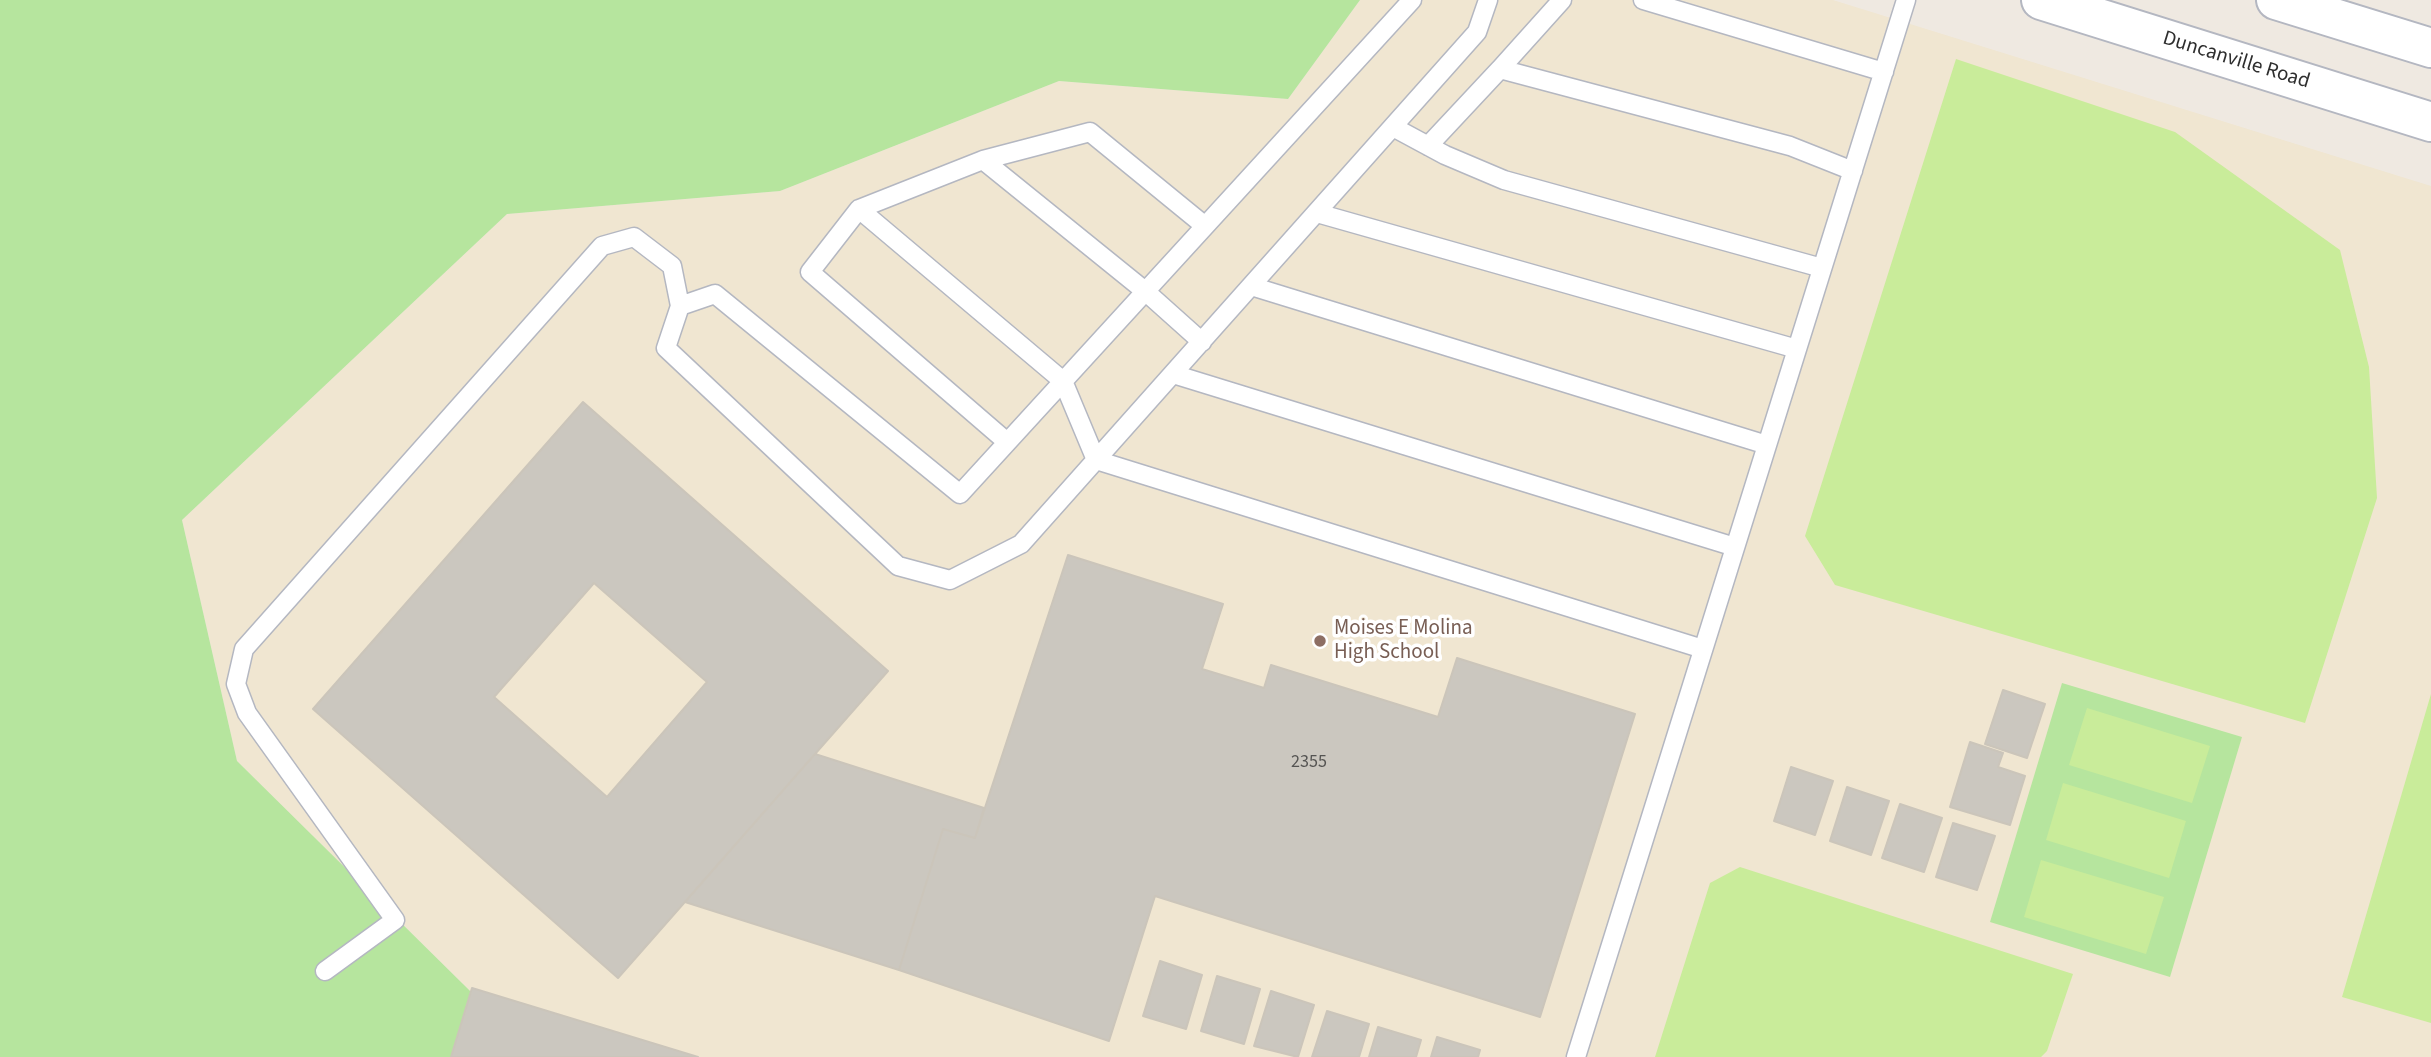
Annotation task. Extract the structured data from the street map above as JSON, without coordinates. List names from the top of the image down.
{
  "streets": {
    "main road": ["Duncanville Road"]
  },
  "places": ["Moises E Molina High School"],
  "house_numbers": ["2355"]
}
